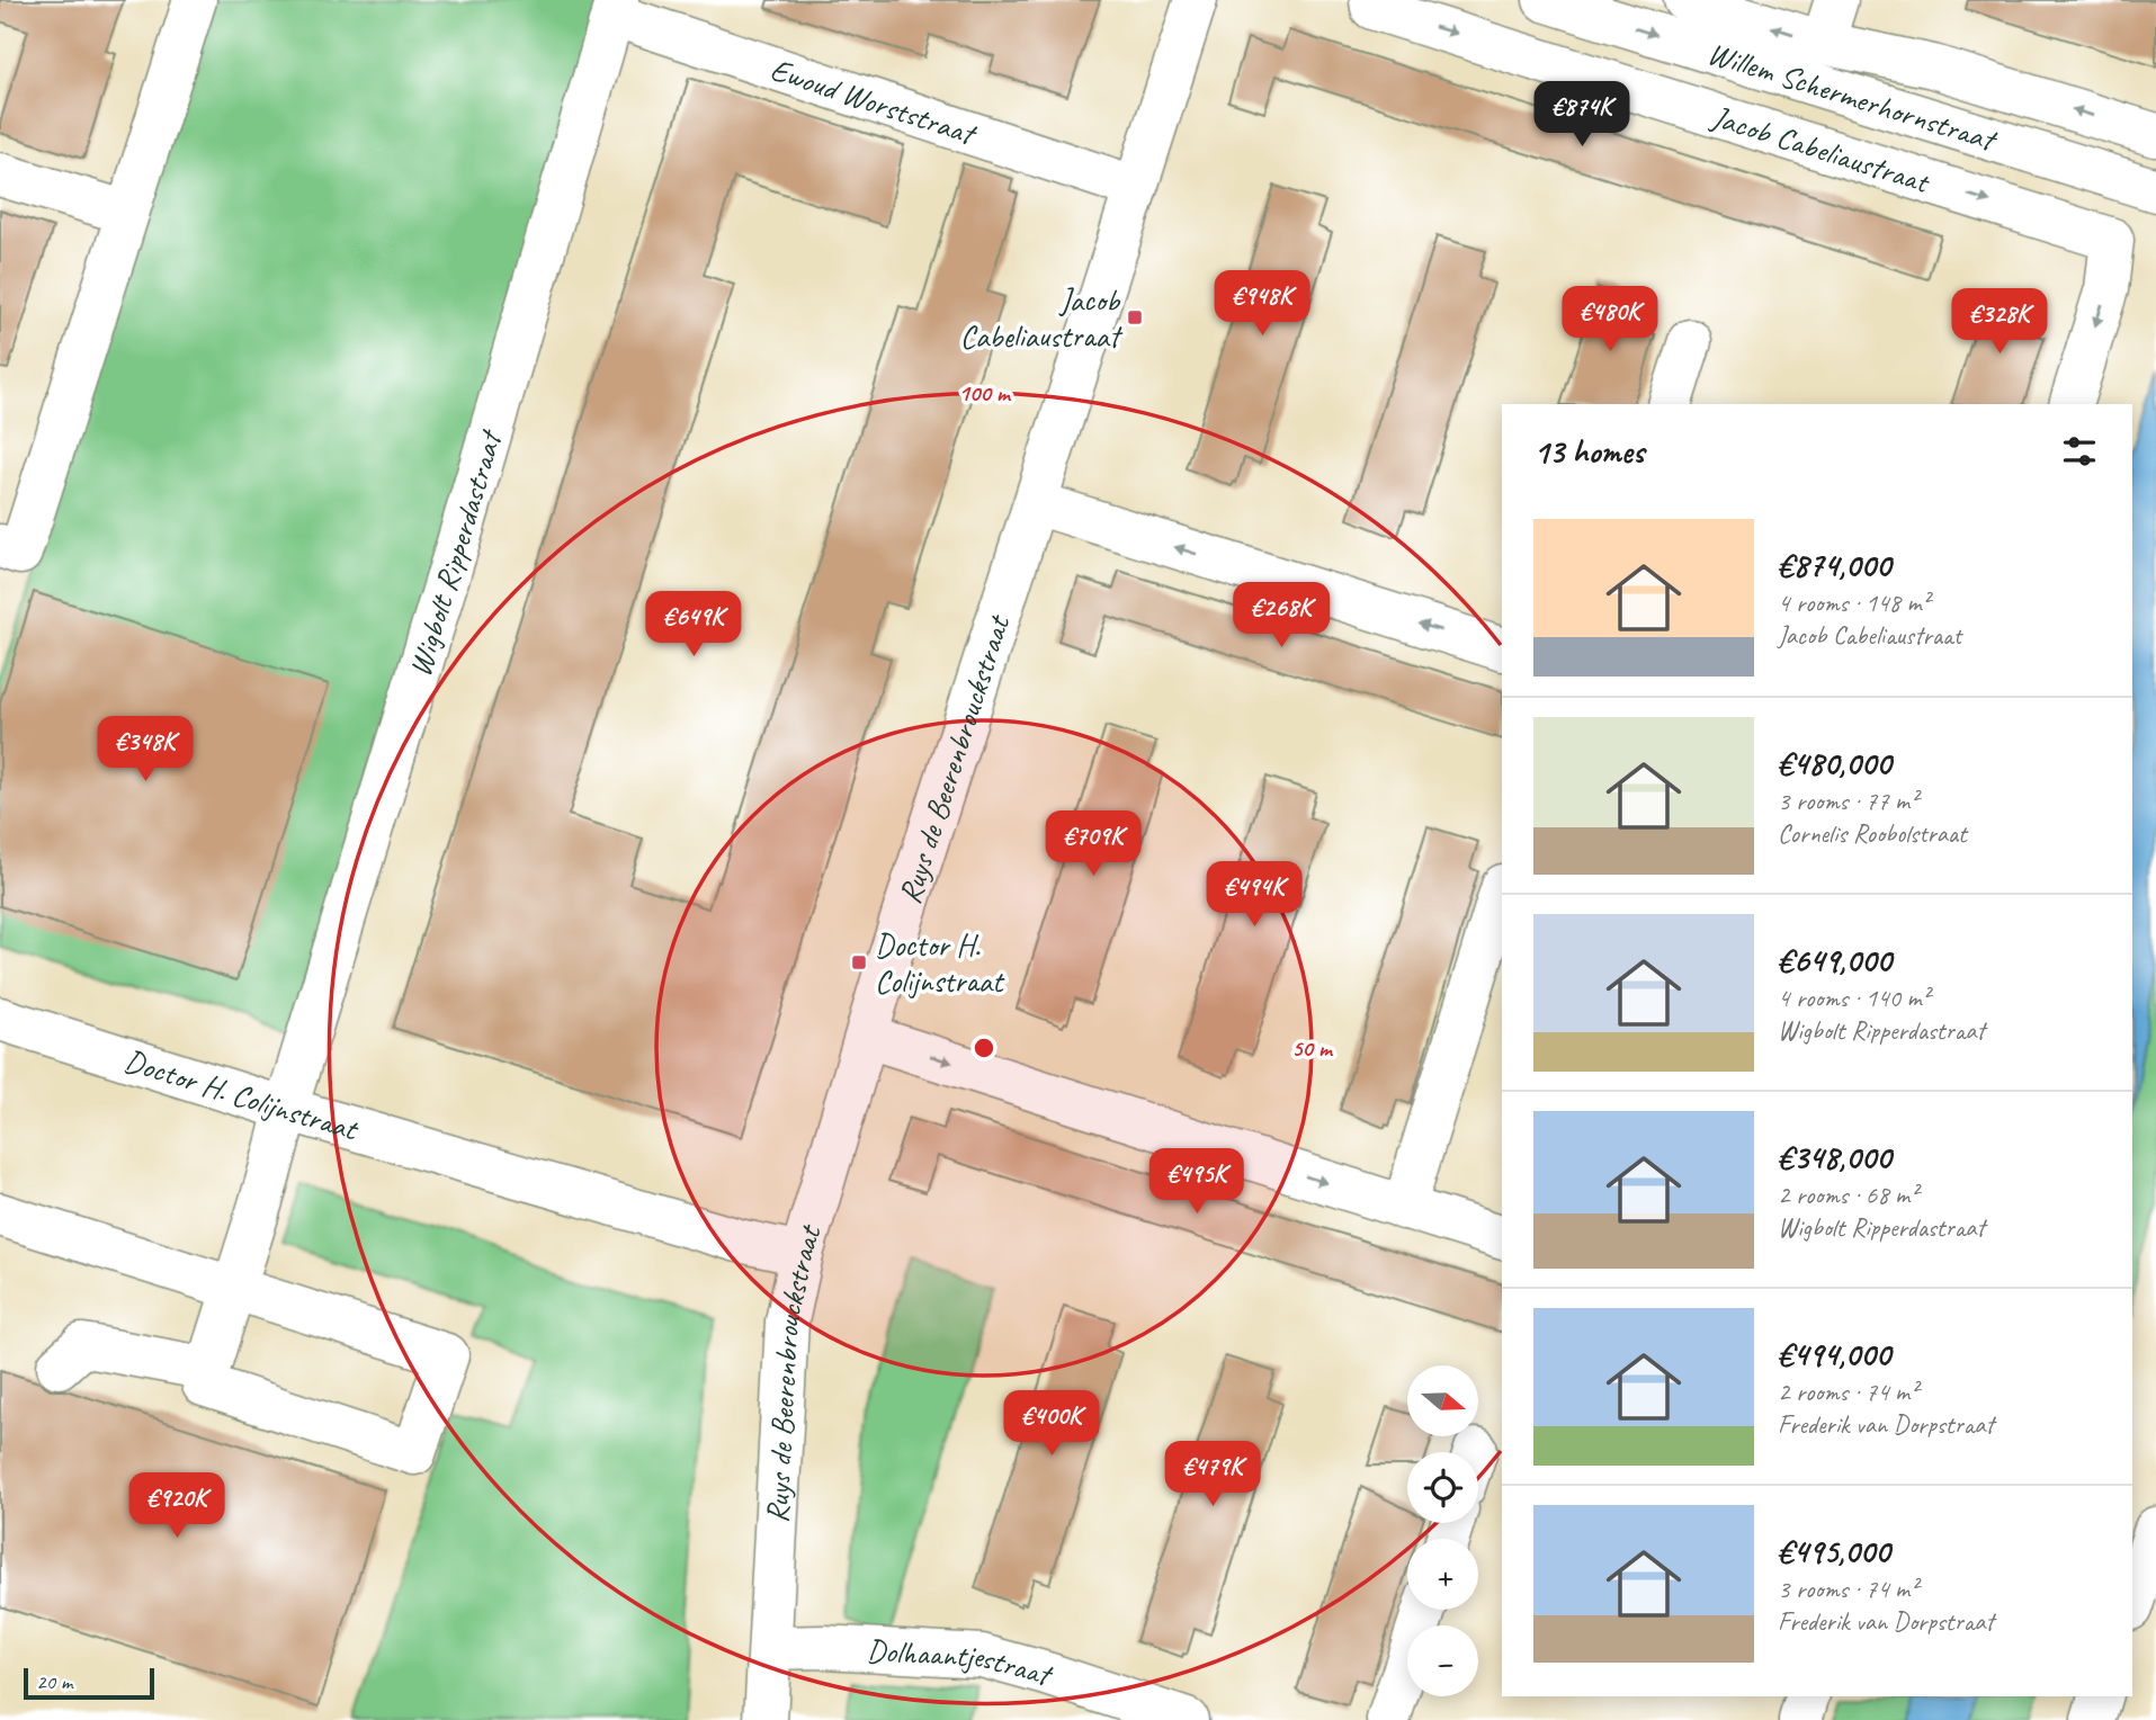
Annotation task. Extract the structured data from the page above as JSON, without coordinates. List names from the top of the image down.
{
  "streets": {
    "street": [
      "Willem Schermerhornstraat",
      "Ewoud Worststraat",
      "Jacob Cabeliaustraat",
      "Wigbolt Ripperdastraat",
      "Ruys de Beerenbrouckstraat",
      "Doctor H. Colijnstraat",
      "Dolhaantjestraat"
    ]
  },
  "crossings": [
    ["Ewoud Worststraat", "Wigbolt Ripperdastraat"],
    ["Ewoud Worststraat", "Ruys de Beerenbrouckstraat"],
    ["Wigbolt Ripperdastraat", "Doctor H. Colijnstraat"],
    ["Ruys de Beerenbrouckstraat", "Doctor H. Colijnstraat"],
    ["Ruys de Beerenbrouckstraat", "Dolhaantjestraat"]
  ],
  "one_way": ["Jacob Cabeliaustraat"],
  "places": {
    "transit": ["Jacob Cabeliaustraat", "Doctor H. Colijnstraat"]
  },
  "scale_bar": "20 m",
  "north": "right",
  "page": {
    "price": [
      "€874K",
      "€948K",
      "€480K",
      "€328K",
      "€268K",
      "€649K",
      "€348K",
      "€709K",
      "€494K",
      "€495K",
      "€400K",
      "€479K",
      "€920K"
    ],
    "heading": "13 homes",
    "list": [
      {
        "name": "€874,000",
        "note": "4 rooms · 148 m² · Jacob Cabeliaustraat"
      },
      {
        "name": "€480,000",
        "note": "3 rooms · 77 m² · Cornelis Roobolstraat"
      },
      {
        "name": "€649,000",
        "note": "4 rooms · 140 m² · Wigbolt Ripperdastraat"
      },
      {
        "name": "€348,000",
        "note": "2 rooms · 68 m² · Wigbolt Ripperdastraat"
      },
      {
        "name": "€494,000",
        "note": "2 rooms · 74 m² · Frederik van Dorpstraat"
      },
      {
        "name": "€495,000",
        "note": "3 rooms · 74 m² · Frederik van Dorpstraat"
      }
    ],
    "map_buttons": ["+", "−"],
    "scale": "20 m"
  },
  "rings": ["100 m", "50 m"]
}
